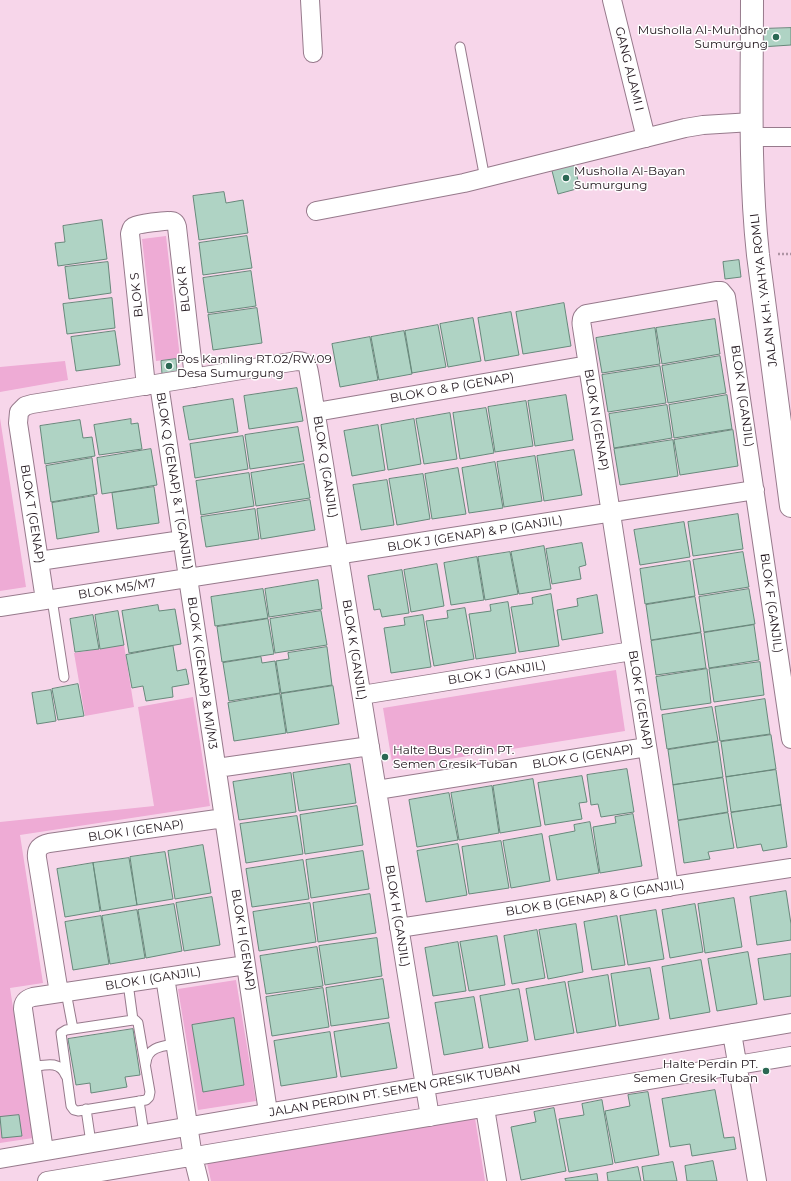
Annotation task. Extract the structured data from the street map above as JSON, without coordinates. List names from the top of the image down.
{
  "streets": {
    "street": [
      "GANG ALAMI I",
      "BLOK R",
      "JALAN K.H. YAHYA ROMLI",
      "BLOK S",
      "BLOK O & P (GENAP)",
      "BLOK N (GANJIL)",
      "BLOK N (GENAP)",
      "BLOK Q (GANJIL)",
      "BLOK Q (GENAP) & T (GANJIL)",
      "BLOK T (GENAP)",
      "BLOK J (GENAP) & P (GANJIL)",
      "BLOK M5/M7",
      "BLOK F (GANJIL)",
      "BLOK K (GANJIL)",
      "BLOK K (GENAP) & M1/M3",
      "BLOK J (GANJIL)",
      "BLOK F (GENAP)",
      "BLOK G (GENAP)",
      "BLOK I (GENAP)",
      "BLOK B (GENAP) & G (GANJIL)",
      "BLOK H (GANJIL)",
      "BLOK H (GENAP)",
      "BLOK I (GANJIL)",
      "JALAN PERDIN PT. SEMEN GRESIK TUBAN"
    ]
  },
  "crossings": [
    ["BLOK R", "BLOK S"],
    ["BLOK R", "BLOK Q (GANJIL)"],
    ["BLOK S", "BLOK Q (GANJIL)"],
    ["BLOK S", "BLOK Q (GENAP) & T (GANJIL)"],
    ["BLOK S", "BLOK T (GENAP)"],
    ["BLOK O & P (GENAP)", "BLOK N (GENAP)"],
    ["BLOK O & P (GENAP)", "BLOK Q (GANJIL)"],
    ["BLOK N (GANJIL)", "BLOK N (GENAP)"],
    ["BLOK N (GANJIL)", "BLOK J (GENAP) & P (GANJIL)"],
    ["BLOK N (GANJIL)", "BLOK F (GANJIL)"],
    ["BLOK N (GENAP)", "BLOK J (GENAP) & P (GANJIL)"],
    ["BLOK N (GENAP)", "BLOK F (GENAP)"],
    ["BLOK Q (GANJIL)", "BLOK Q (GENAP) & T (GANJIL)"],
    ["BLOK Q (GANJIL)", "BLOK T (GENAP)"],
    ["BLOK Q (GANJIL)", "BLOK J (GENAP) & P (GANJIL)"],
    ["BLOK Q (GANJIL)", "BLOK K (GANJIL)"],
    ["BLOK Q (GENAP) & T (GANJIL)", "BLOK T (GENAP)"],
    ["BLOK Q (GENAP) & T (GANJIL)", "BLOK J (GENAP) & P (GANJIL)"],
    ["BLOK Q (GENAP) & T (GANJIL)", "BLOK M5/M7"],
    ["BLOK Q (GENAP) & T (GANJIL)", "BLOK K (GENAP) & M1/M3"],
    ["BLOK T (GENAP)", "BLOK M5/M7"],
    ["BLOK J (GENAP) & P (GANJIL)", "BLOK M5/M7"],
    ["BLOK J (GENAP) & P (GANJIL)", "BLOK F (GANJIL)"],
    ["BLOK J (GENAP) & P (GANJIL)", "BLOK K (GANJIL)"],
    ["BLOK J (GENAP) & P (GANJIL)", "BLOK K (GENAP) & M1/M3"],
    ["BLOK J (GENAP) & P (GANJIL)", "BLOK F (GENAP)"],
    ["BLOK M5/M7", "BLOK K (GENAP) & M1/M3"],
    ["BLOK K (GANJIL)", "BLOK J (GANJIL)"],
    ["BLOK K (GANJIL)", "BLOK H (GANJIL)"],
    ["BLOK K (GENAP) & M1/M3", "BLOK H (GENAP)"],
    ["BLOK J (GANJIL)", "BLOK F (GENAP)"],
    ["BLOK F (GENAP)", "BLOK G (GENAP)"],
    ["BLOK F (GENAP)", "BLOK B (GENAP) & G (GANJIL)"],
    ["BLOK G (GENAP)", "BLOK H (GANJIL)"],
    ["BLOK I (GENAP)", "BLOK H (GENAP)"],
    ["BLOK I (GENAP)", "BLOK I (GANJIL)"],
    ["BLOK B (GENAP) & G (GANJIL)", "BLOK H (GANJIL)"],
    ["BLOK H (GANJIL)", "JALAN PERDIN PT. SEMEN GRESIK TUBAN"],
    ["BLOK H (GENAP)", "BLOK I (GANJIL)"],
    ["BLOK H (GENAP)", "JALAN PERDIN PT. SEMEN GRESIK TUBAN"]
  ],
  "places": [
    "Musholla Al-Muhdhor Sumurgung",
    "Musholla Al-Bayan Sumurgung",
    "Pos Kamling RT.02/RW.09 Desa Sumurgung",
    "Halte Bus Perdin PT. Semen Gresik Tuban",
    "Halte Perdin PT. Semen Gresik Tuban"
  ]
}
